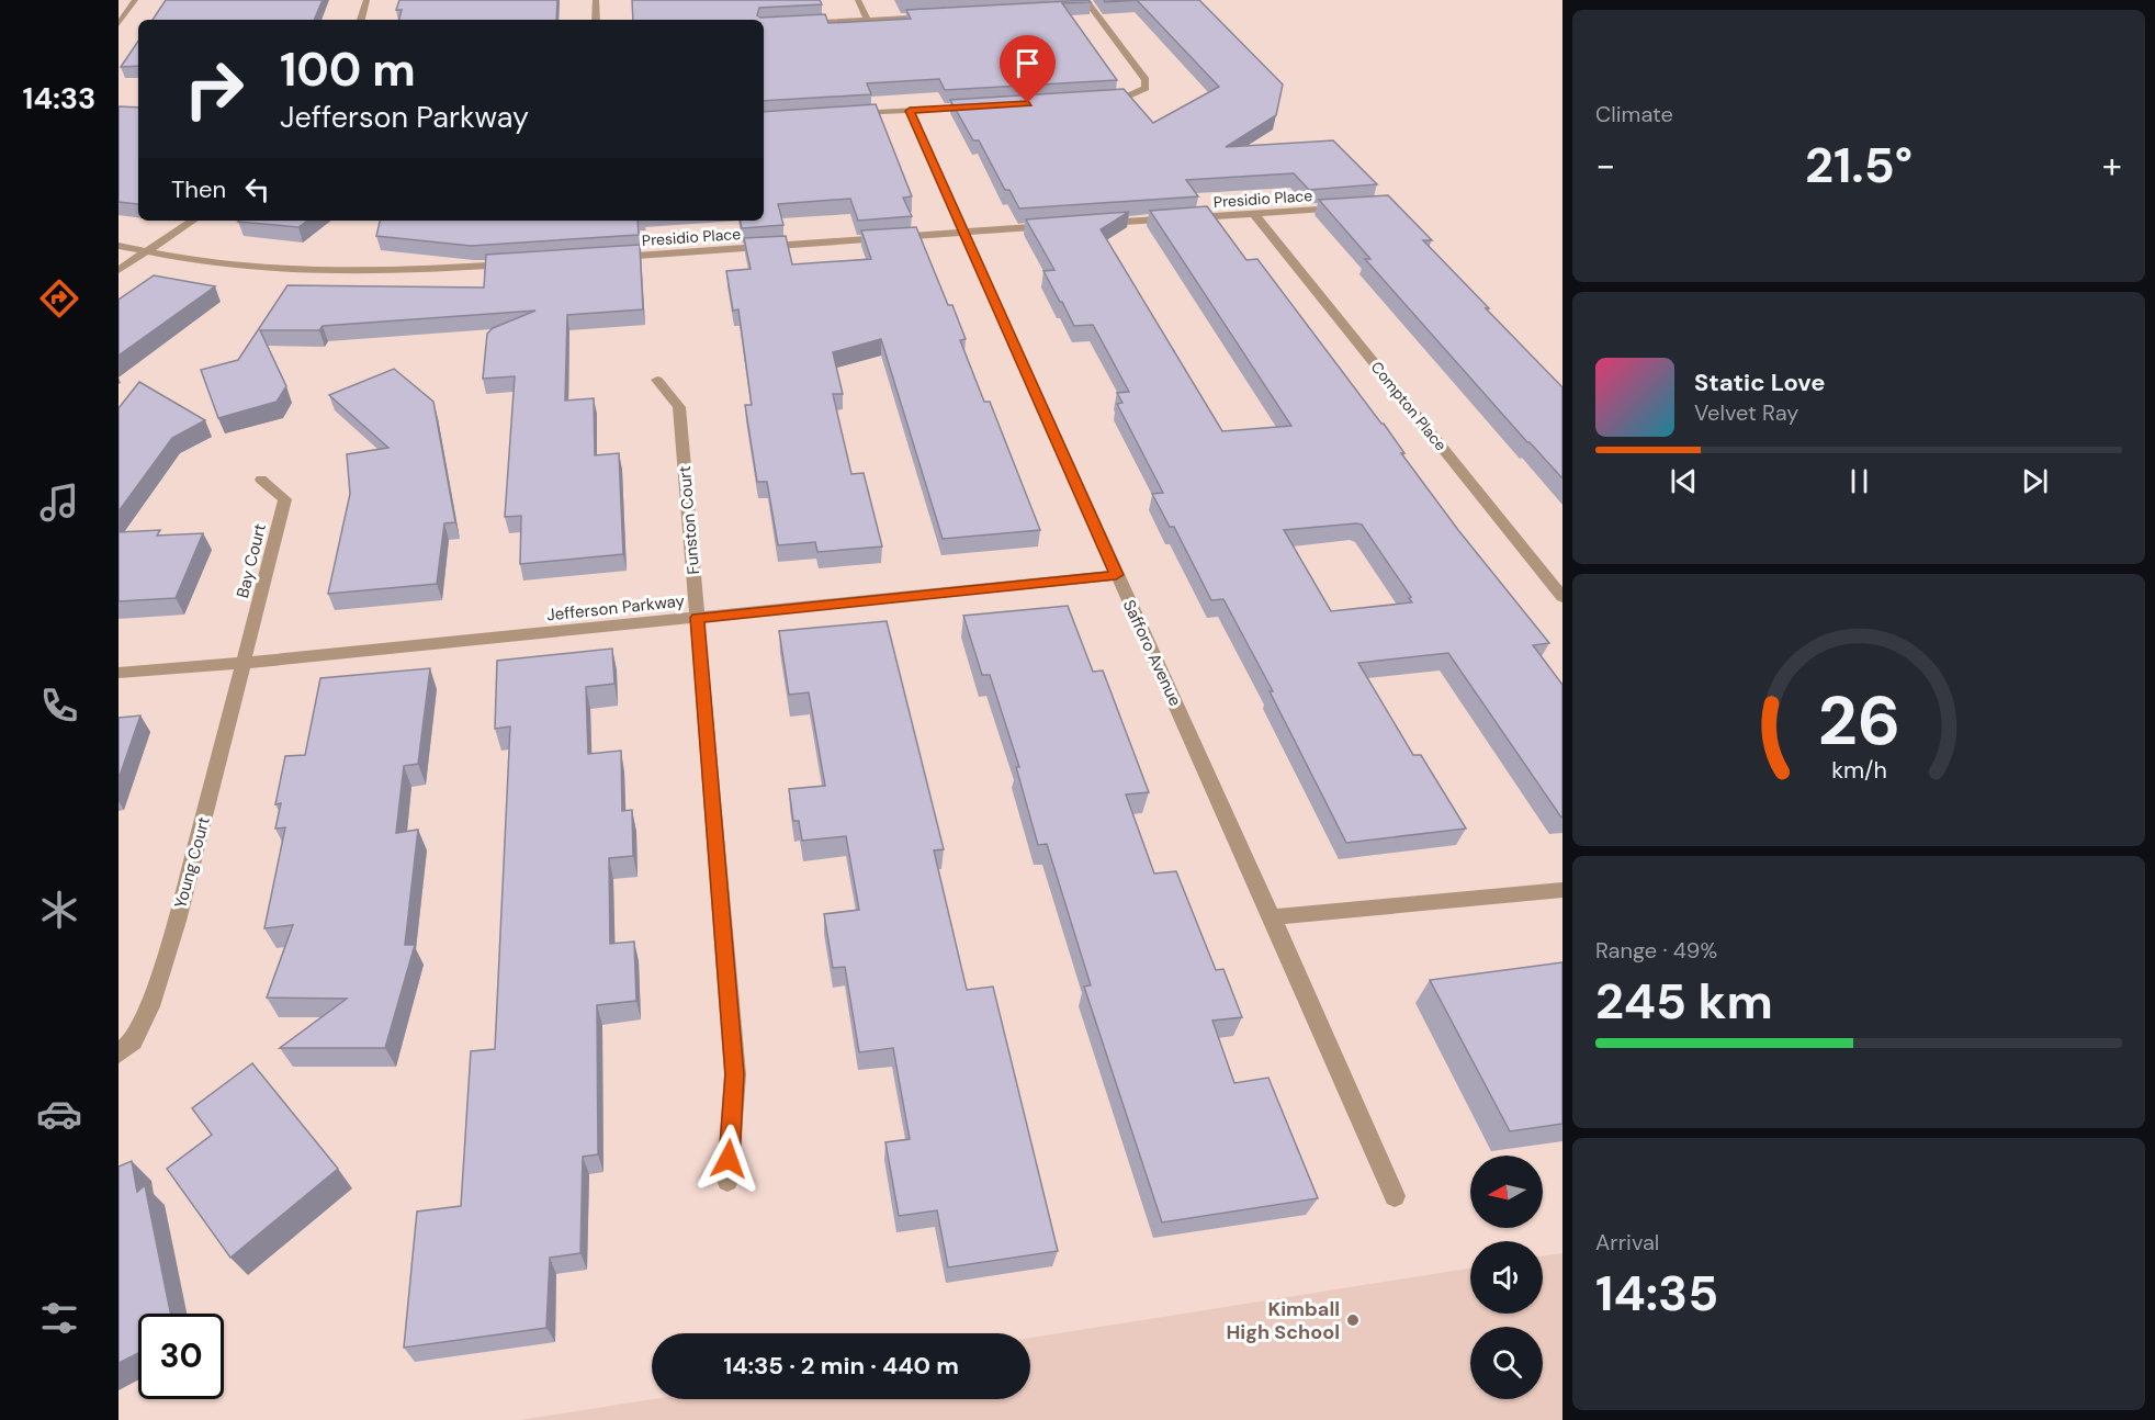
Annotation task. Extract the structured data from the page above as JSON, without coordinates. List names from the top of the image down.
{
  "streets": {
    "street": [
      "Presidio Place",
      "Compton Place",
      "Funston Court",
      "Bay Court",
      "Jefferson Parkway",
      "Safforo Avenue",
      "Young Court"
    ]
  },
  "crossings": [
    ["Presidio Place", "Compton Place"],
    ["Presidio Place", "Safforo Avenue"],
    ["Funston Court", "Jefferson Parkway"],
    ["Bay Court", "Jefferson Parkway"],
    ["Bay Court", "Young Court"],
    ["Jefferson Parkway", "Safforo Avenue"],
    ["Jefferson Parkway", "Young Court"]
  ],
  "places": ["Kimball High School"],
  "north": "left",
  "page": {
    "tabs": "14:33",
    "tile": [
      "Climate",
      ["Range · 49%", "245 km"],
      ["Arrival", "14:35"]
    ],
    "turn": ["100 m", "Jefferson Parkway"],
    "heat": ["−", "21.5°", "+"],
    "then": "Then",
    "song": ["Static Love", "Velvet Ray"],
    "limit": "30",
    "trip": "14:35 · 2 min · 440 m",
    "gauge": ["26", "km/h"]
  }
}
